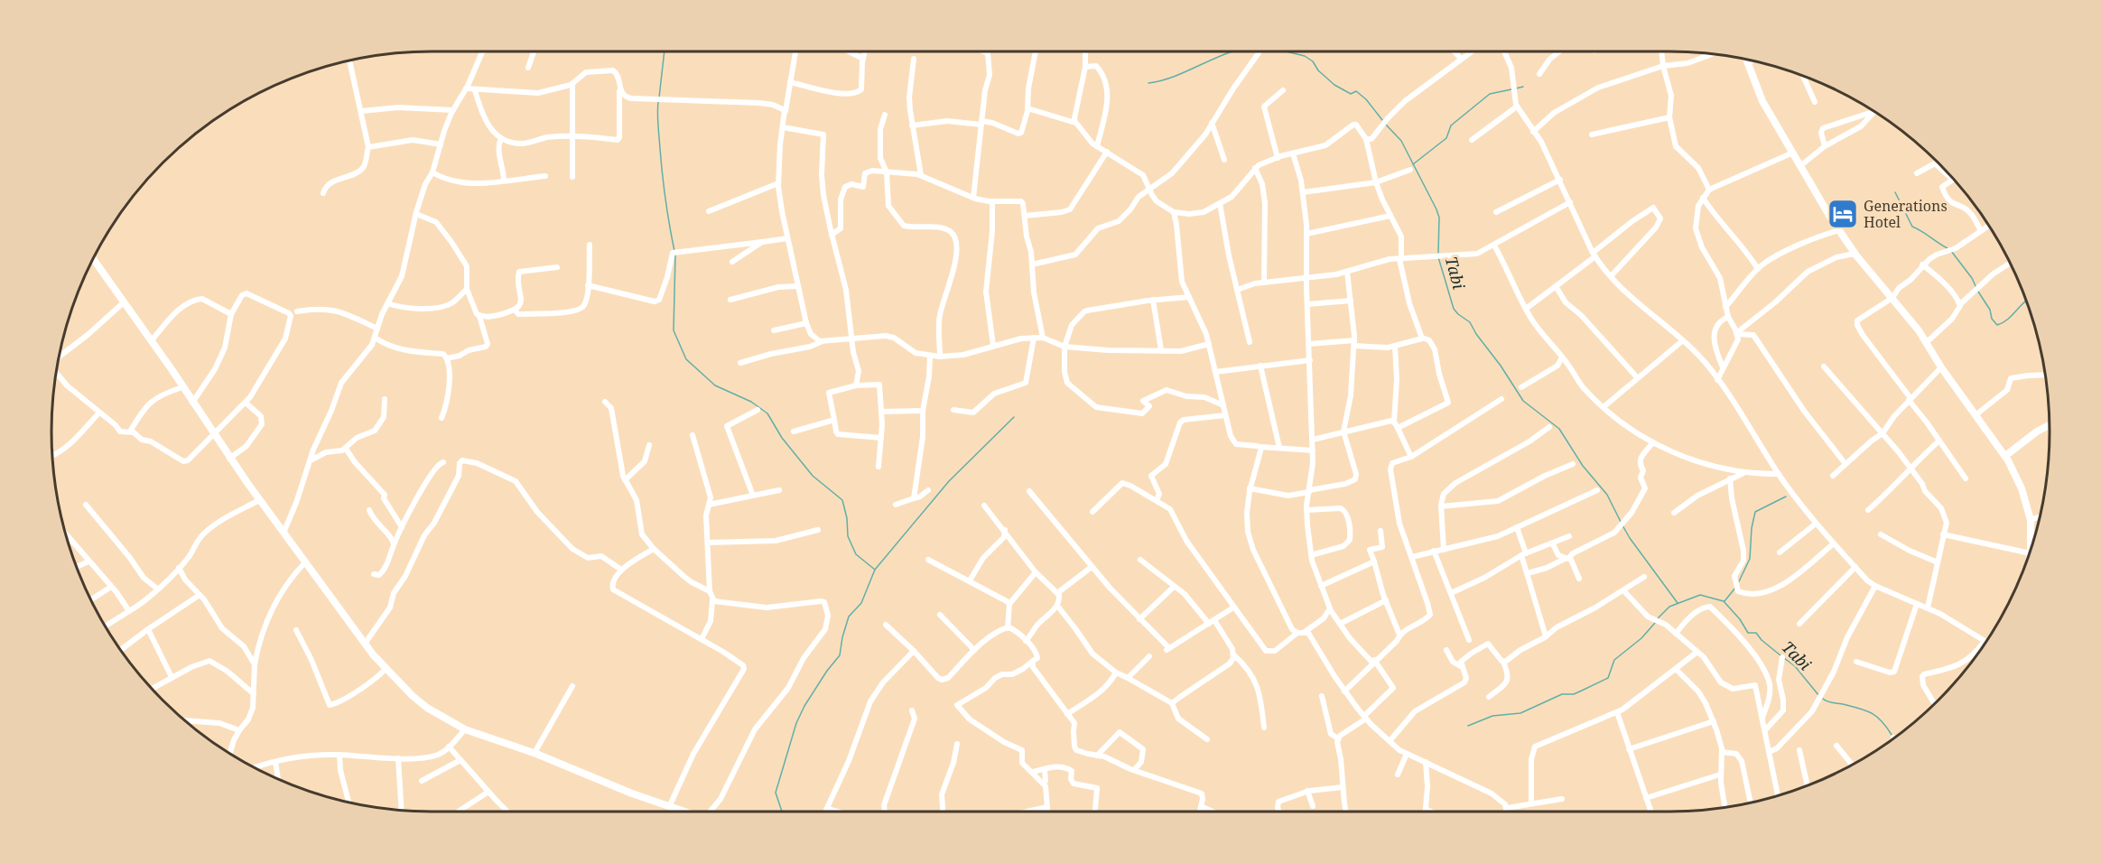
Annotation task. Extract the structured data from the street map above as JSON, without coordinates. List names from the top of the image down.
{
  "water": ["Tabi"],
  "places": {
    "hotel": ["Generations Hotel"]
  }
}
